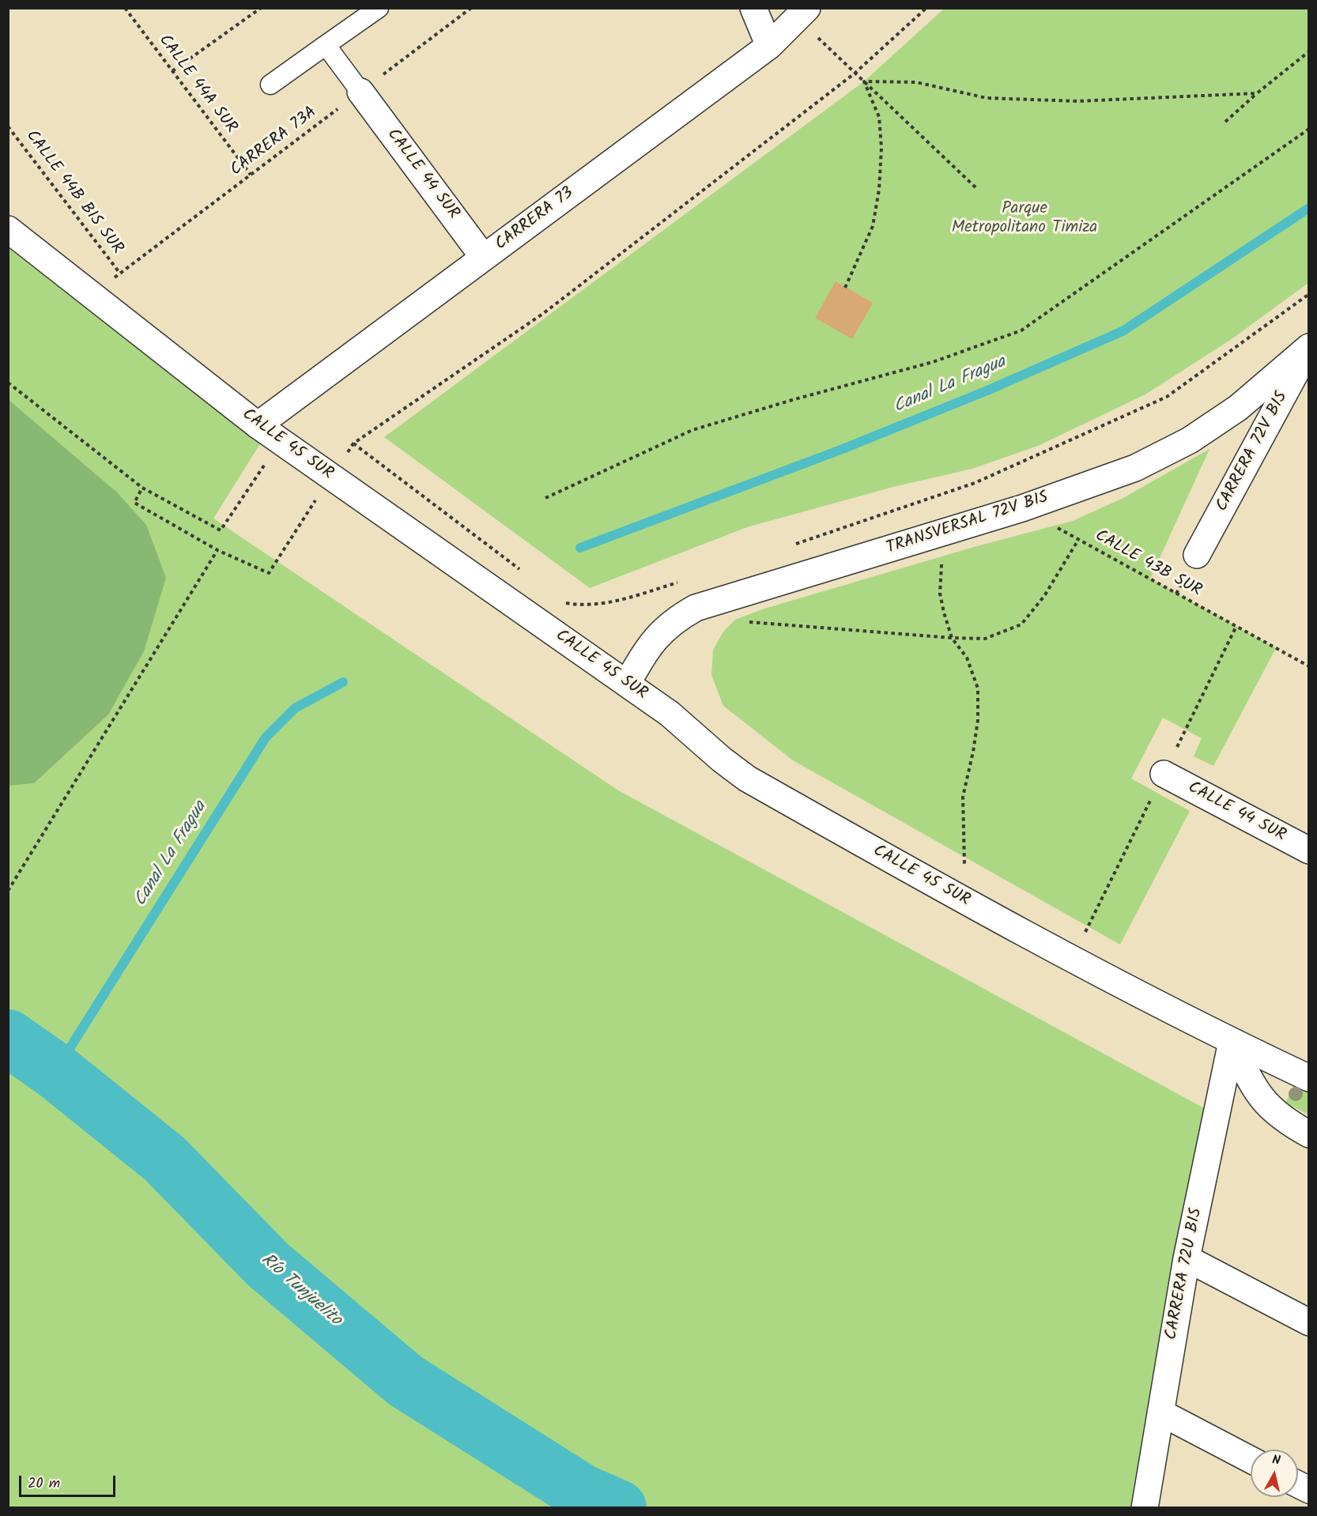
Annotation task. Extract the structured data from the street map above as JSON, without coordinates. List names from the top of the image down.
{
  "streets": {
    "street": [
      "CALLE 44 SUR",
      "CARRERA 73",
      "CALLE 45 SUR",
      "CARRERA 72V BIS",
      "TRANSVERSAL 72V BIS",
      "CARRERA 72U BIS"
    ],
    "path": [
      "CALLE 44A SUR",
      "CARRERA 73A",
      "CALLE 44B BIS SUR",
      "CALLE 43B SUR"
    ]
  },
  "crossings": [
    ["CALLE 44A SUR", "CARRERA 73A"],
    ["CARRERA 73A", "CALLE 44 SUR"],
    ["CARRERA 73A", "CALLE 44B BIS SUR"],
    ["CARRERA 73A", "CALLE 45 SUR"],
    ["CALLE 44 SUR", "CARRERA 73"],
    ["CARRERA 73", "CALLE 45 SUR"],
    ["CALLE 45 SUR", "TRANSVERSAL 72V BIS"],
    ["CALLE 45 SUR", "CARRERA 72U BIS"],
    ["CARRERA 72V BIS", "TRANSVERSAL 72V BIS"],
    ["TRANSVERSAL 72V BIS", "CALLE 43B SUR"]
  ],
  "water": ["Canal La Fragua", "Río Tunjuelito"],
  "parks": ["Parque Metropolitano Timiza"],
  "scale_bar": "20 m",
  "north": "top"
}
